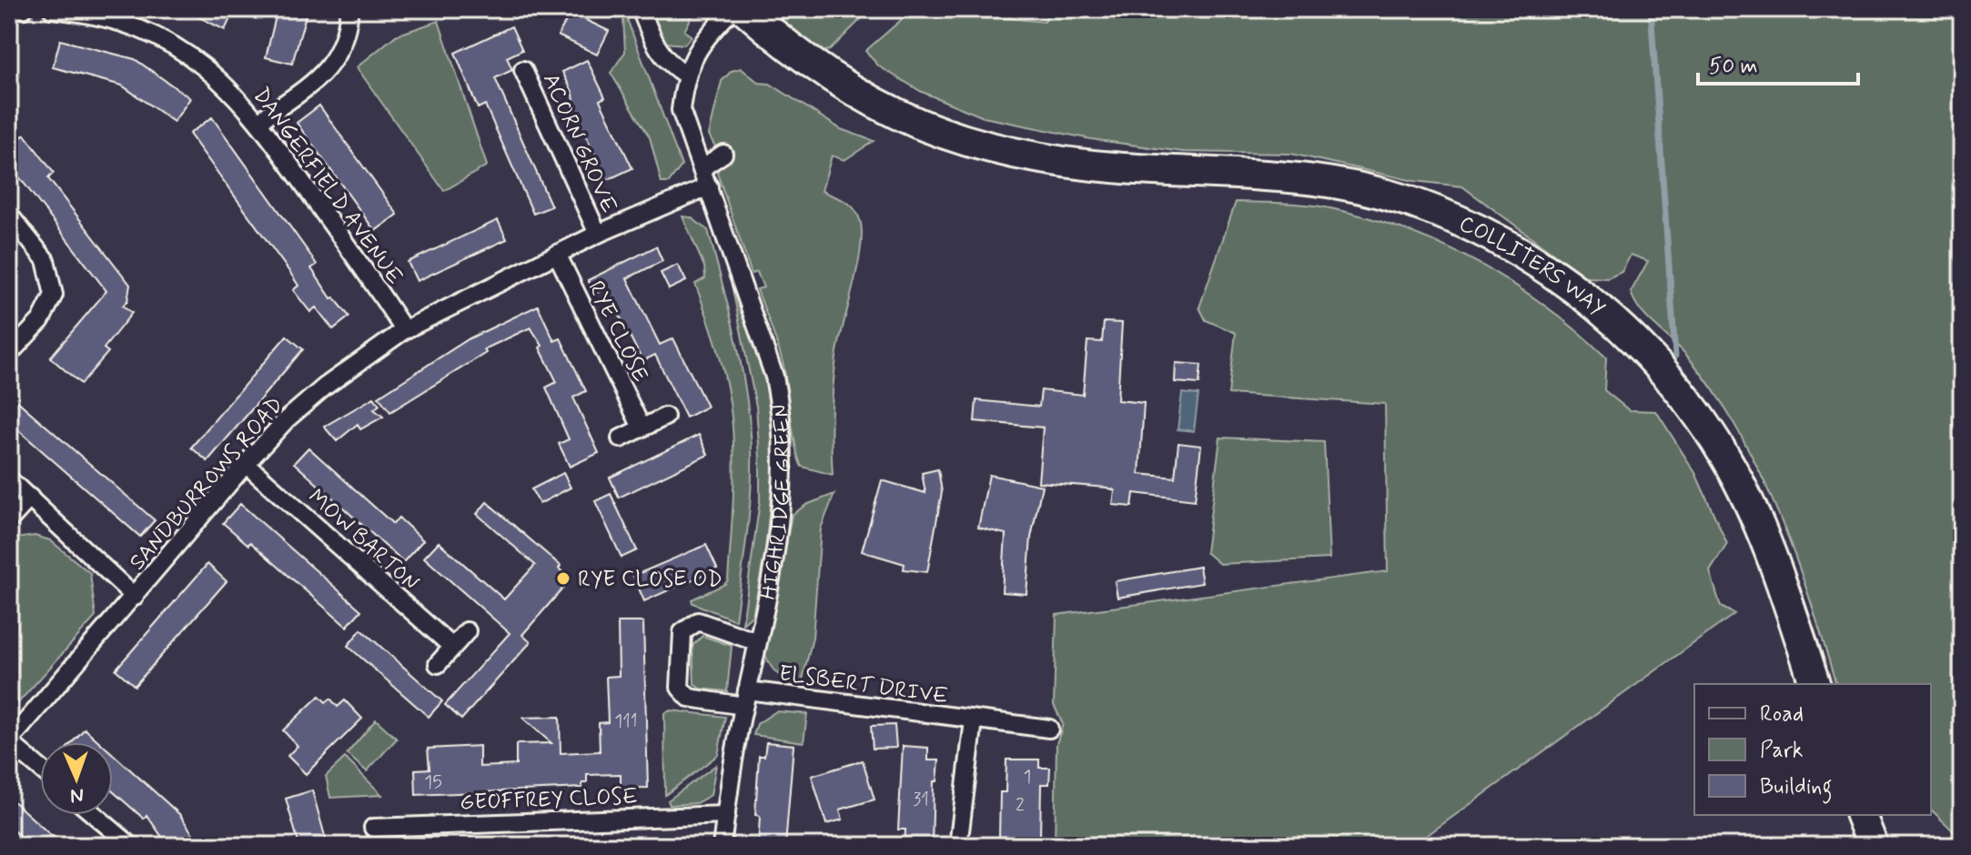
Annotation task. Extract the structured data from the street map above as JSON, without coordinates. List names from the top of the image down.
{
  "streets": {
    "highway": ["COLLITERS WAY"],
    "street": [
      "ACORN GROVE",
      "DANGERFIELD AVENUE",
      "RYE CLOSE",
      "SANDBURROWS ROAD",
      "HIGHRIDGE GREEN",
      "MOW BARTON",
      "ELSBERT DRIVE",
      "GEOFFREY CLOSE"
    ]
  },
  "crossings": [
    ["ACORN GROVE", "SANDBURROWS ROAD"],
    ["DANGERFIELD AVENUE", "SANDBURROWS ROAD"],
    ["RYE CLOSE", "SANDBURROWS ROAD"],
    ["SANDBURROWS ROAD", "HIGHRIDGE GREEN"],
    ["SANDBURROWS ROAD", "MOW BARTON"],
    ["HIGHRIDGE GREEN", "ELSBERT DRIVE"],
    ["HIGHRIDGE GREEN", "GEOFFREY CLOSE"]
  ],
  "places": ["RYE CLOSE OD"],
  "house_numbers": [
    "111",
    "1",
    "15",
    "31",
    "2"
  ],
  "legend": ["Road", "Park", "Building"],
  "scale_bar": "50 m",
  "north": "bottom"
}
